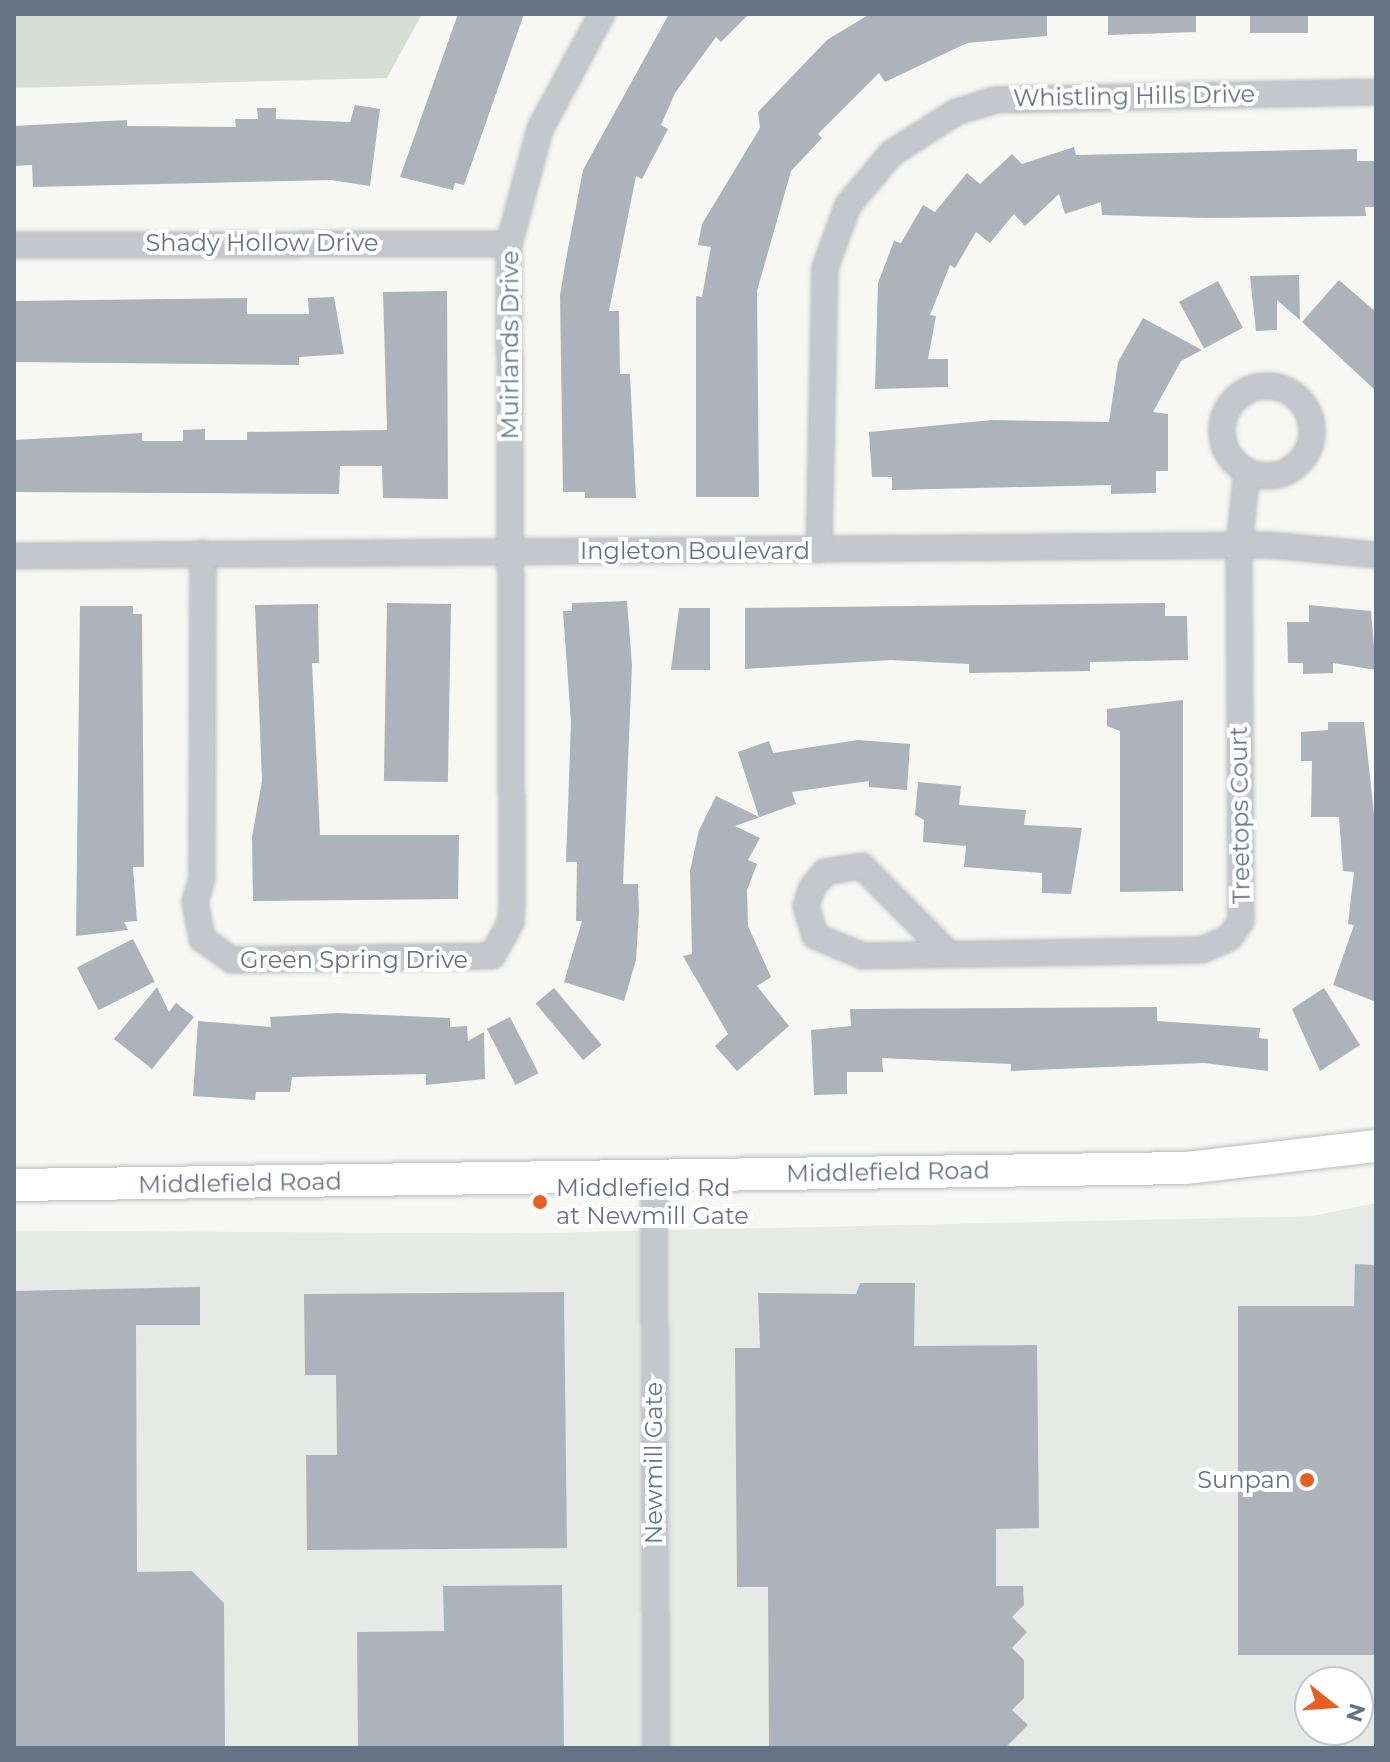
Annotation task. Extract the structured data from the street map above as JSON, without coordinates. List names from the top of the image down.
{
  "streets": {
    "main road": ["Middlefield Road"],
    "street": [
      "Whistling Hills Drive",
      "Shady Hollow Drive",
      "Muirlands Drive",
      "Ingleton Boulevard",
      "Treetops Court",
      "Green Spring Drive",
      "Newmill Gate"
    ]
  },
  "crossings": [
    ["Whistling Hills Drive", "Ingleton Boulevard"],
    ["Shady Hollow Drive", "Muirlands Drive"],
    ["Muirlands Drive", "Ingleton Boulevard"],
    ["Muirlands Drive", "Green Spring Drive"],
    ["Ingleton Boulevard", "Treetops Court"],
    ["Ingleton Boulevard", "Green Spring Drive"],
    ["Middlefield Road", "Newmill Gate"]
  ],
  "places": ["Middlefield Rd at Newmill Gate", "Sunpan"],
  "north": "right"
}
